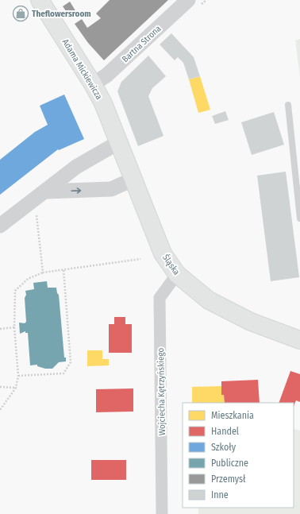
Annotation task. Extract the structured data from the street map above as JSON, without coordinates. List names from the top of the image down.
{
  "streets": {
    "main road": ["Adama Mickiewicza", "Śląska"],
    "street": ["Bartna Strona", "Wojciecha Kętrzyńskiego"]
  },
  "crossings": [
    ["Bartna Strona", "Adama Mickiewicza"],
    ["Adama Mickiewicza", "Śląska"],
    ["Śląska", "Wojciecha Kętrzyńskiego"]
  ],
  "places": {
    "shop": ["Theflowersroom"]
  },
  "legend": [
    "Mieszkania",
    "Handel",
    "Szkoły",
    "Publiczne",
    "Przemysł",
    "Inne"
  ]
}
